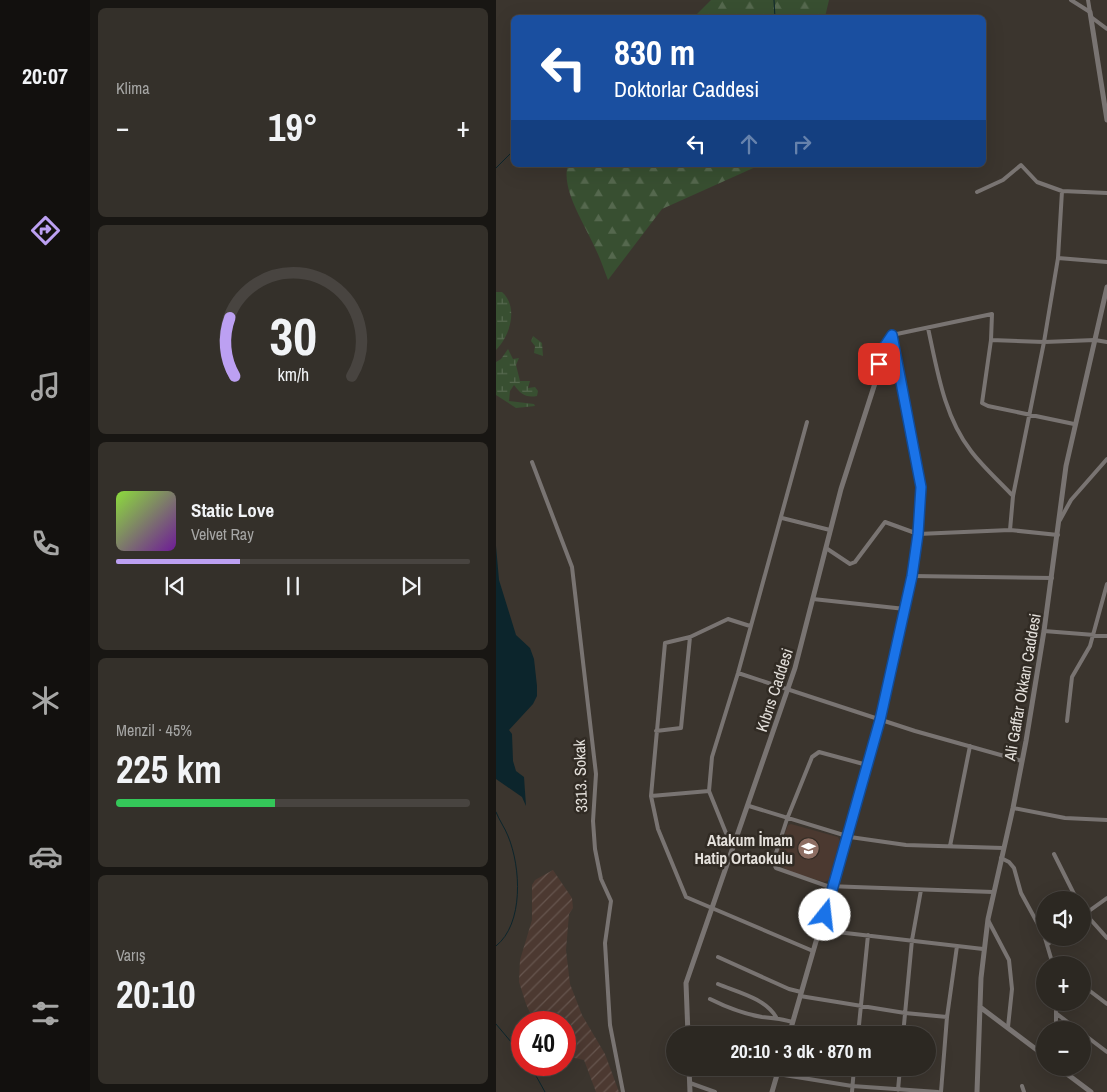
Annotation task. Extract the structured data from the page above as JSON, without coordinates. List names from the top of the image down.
{
  "streets": {
    "street": ["Ali Gaffar Okkan Caddesi", "Kıbrıs Caddesi", "3313. Sokak"]
  },
  "places": {
    "school or university": ["Atakum İmam Hatip Ortaokulu"]
  },
  "page": {
    "tabs": "20:07",
    "tile": [
      "Klima",
      ["Menzil · 45%", "225 km"],
      ["Varış", "20:10"]
    ],
    "turn": ["830 m", "Doktorlar Caddesi"],
    "heat": ["−", "19°", "+"],
    "song": ["Static Love", "Velvet Ray"],
    "map_buttons": ["+", "−"],
    "limit": "40",
    "trip": "20:10 · 3 dk · 870 m",
    "gauge": ["30", "km/h"]
  }
}
